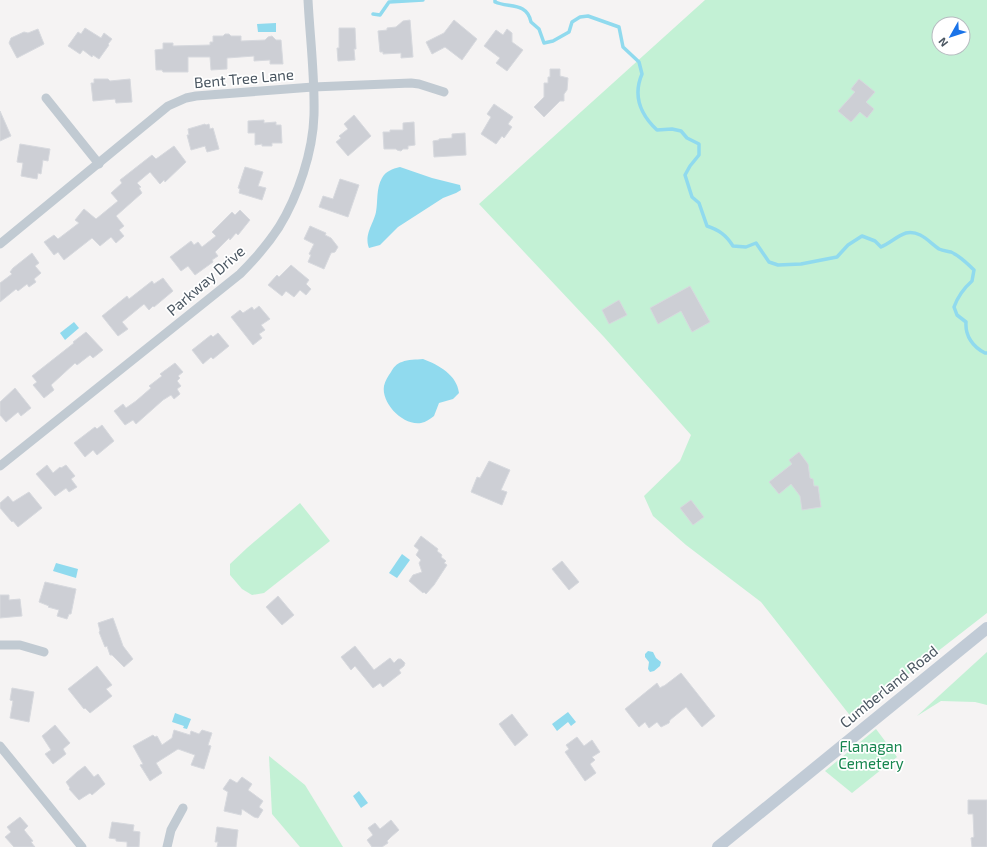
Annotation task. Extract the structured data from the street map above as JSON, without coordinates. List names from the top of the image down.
{
  "streets": {
    "main road": ["Cumberland Road"],
    "street": ["Bent Tree Lane", "Parkway Drive"]
  },
  "crossings": [
    ["Bent Tree Lane", "Parkway Drive"]
  ],
  "parks": ["Flanagan Cemetery"],
  "north": "bottom left"
}
